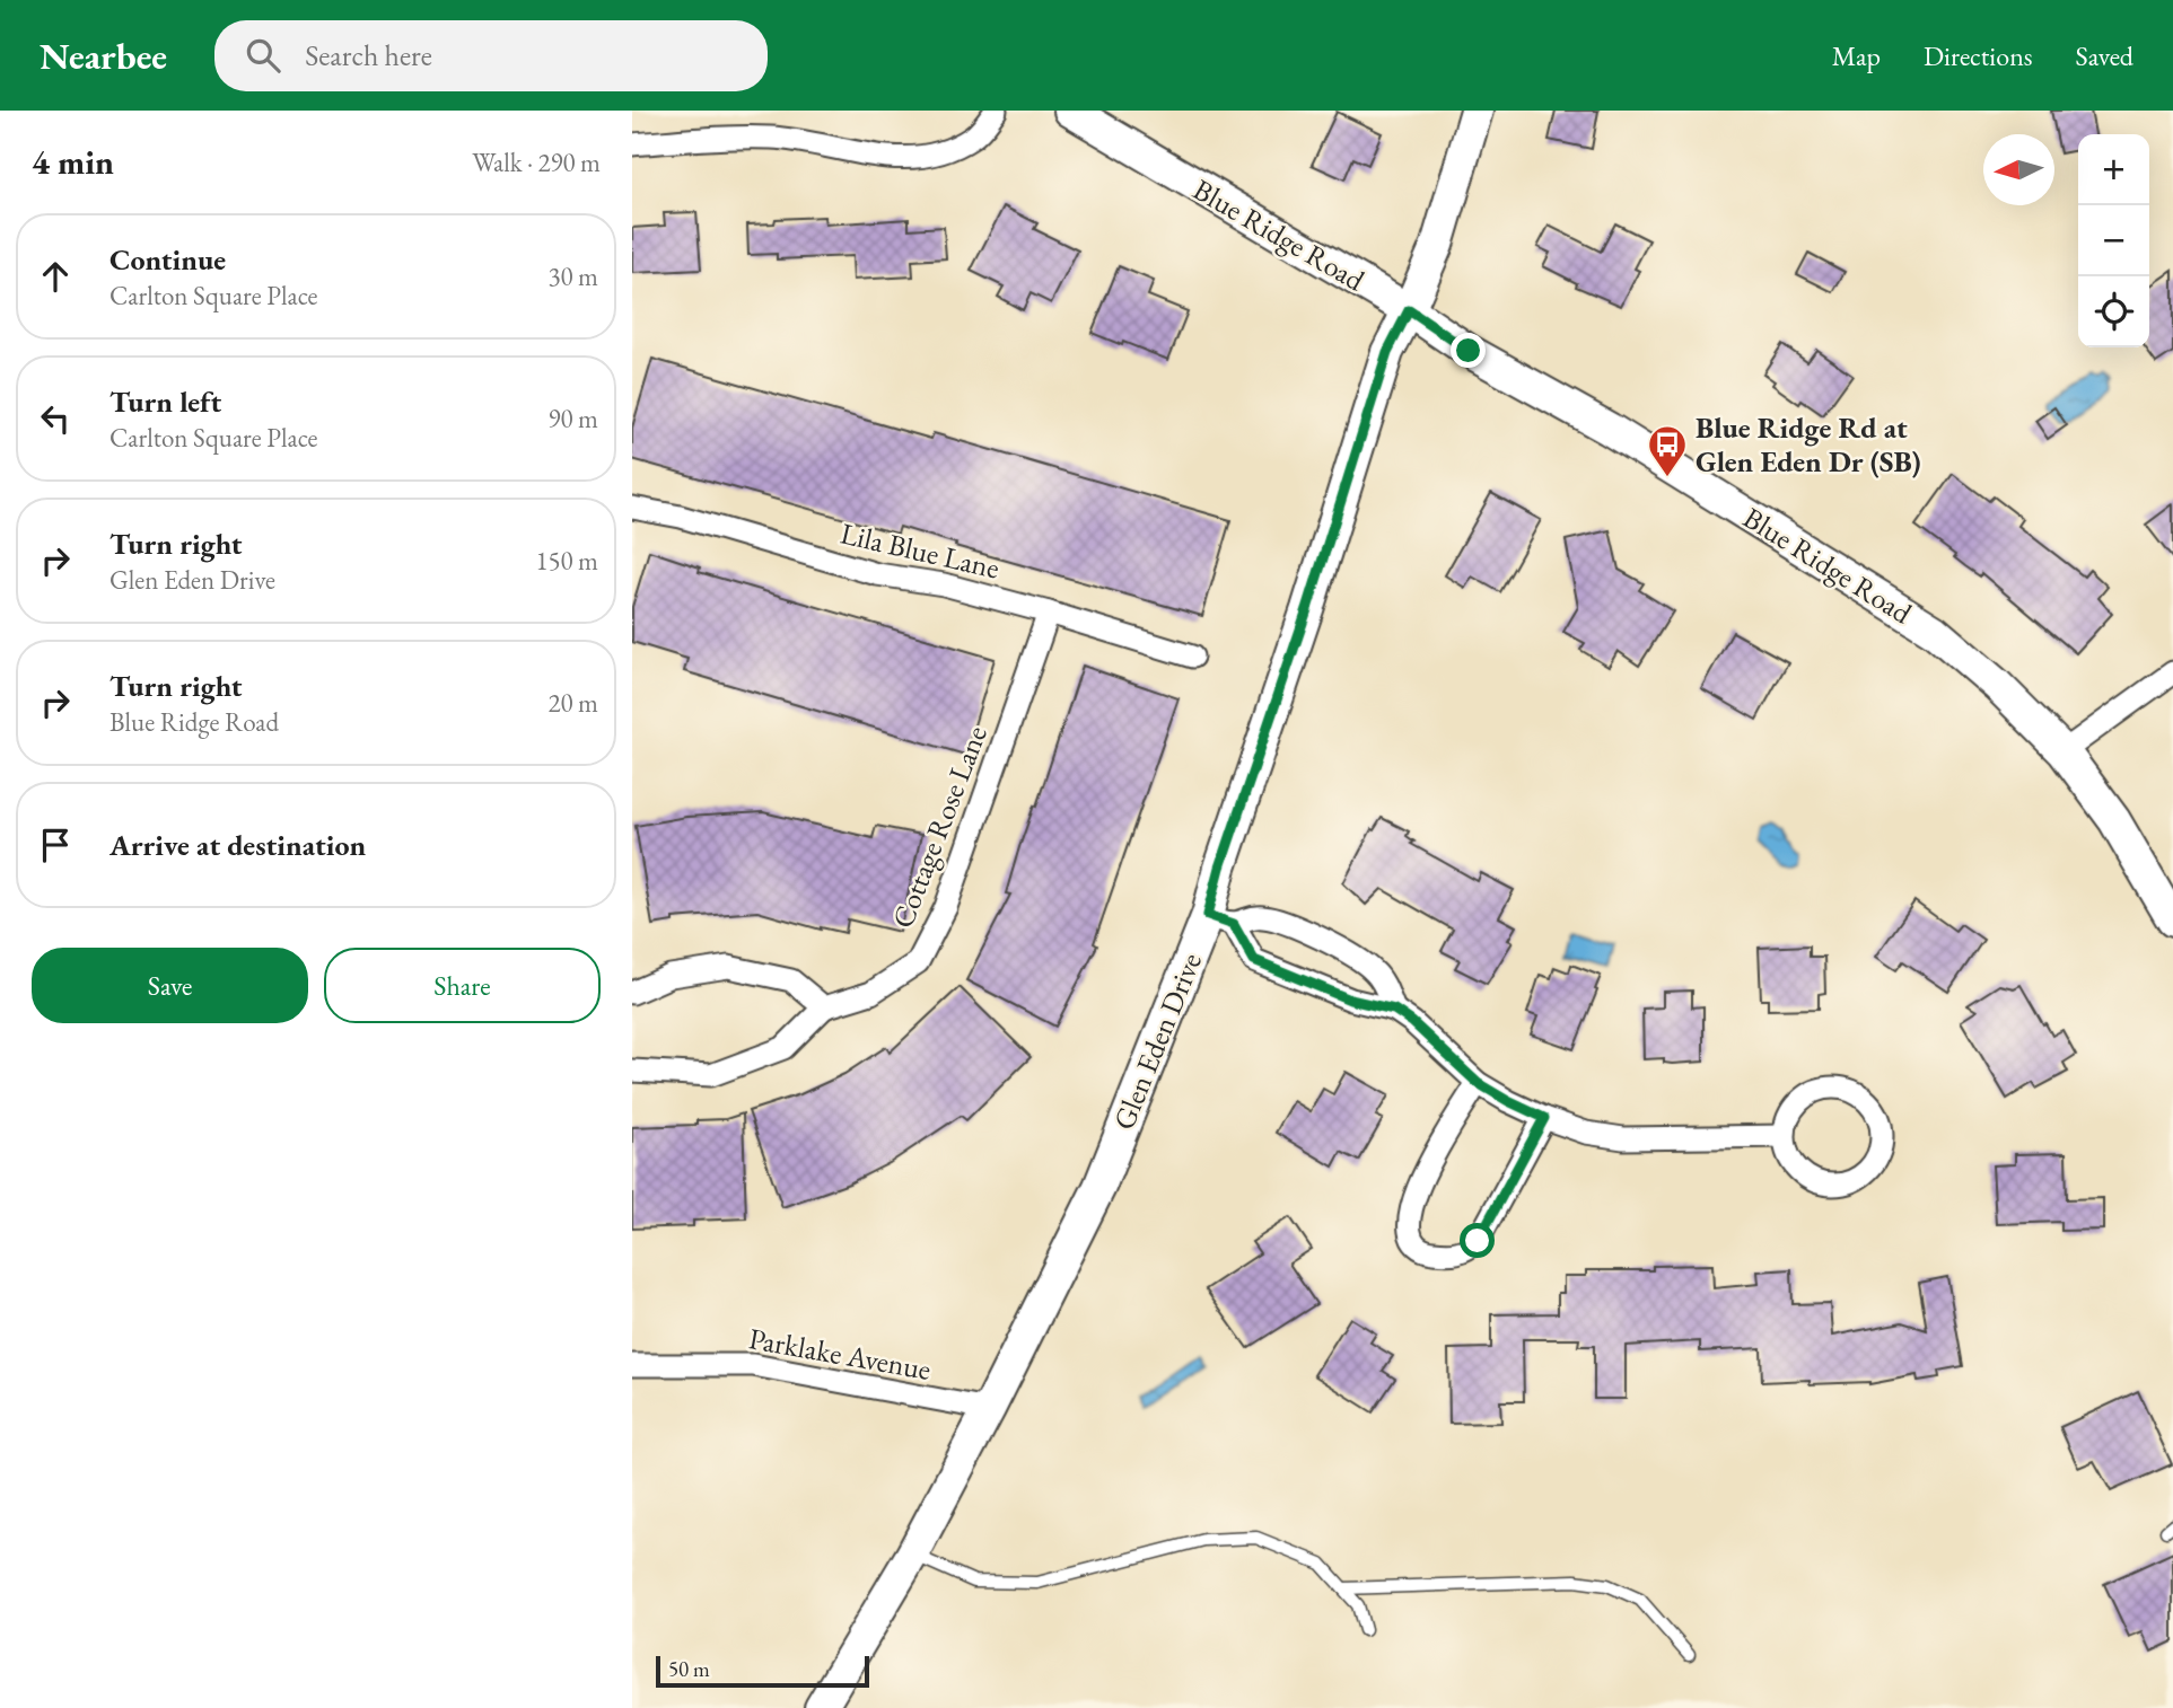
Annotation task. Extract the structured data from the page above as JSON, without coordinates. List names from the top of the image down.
{
  "streets": {
    "main road": ["Blue Ridge Road", "Glen Eden Drive"],
    "street": ["Lila Blue Lane", "Cottage Rose Lane", "Parklake Avenue"]
  },
  "crossings": [
    ["Blue Ridge Road", "Glen Eden Drive"],
    ["Lila Blue Lane", "Cottage Rose Lane"],
    ["Glen Eden Drive", "Parklake Avenue"]
  ],
  "places": {
    "bus stop": ["Blue Ridge Rd at Glen Eden Dr (SB)"]
  },
  "scale_bar": "50 m",
  "north": "left",
  "page": {
    "header": "Nearbee",
    "search": "Search here",
    "nav": ["Map", "Directions", "Saved"],
    "heading": ["4 min", "Walk · 290 m"],
    "map_buttons": ["+", "−"],
    "list": [
      ["Continue", "Carlton Square Place", "30 m"],
      ["Turn left", "Carlton Square Place", "90 m"],
      ["Turn right", "Glen Eden Drive", "150 m"],
      ["Turn right", "Blue Ridge Road", "20 m"],
      "Arrive at destination"
    ],
    "buttons": ["Save", "Share"],
    "scale": "50 m"
  }
}
